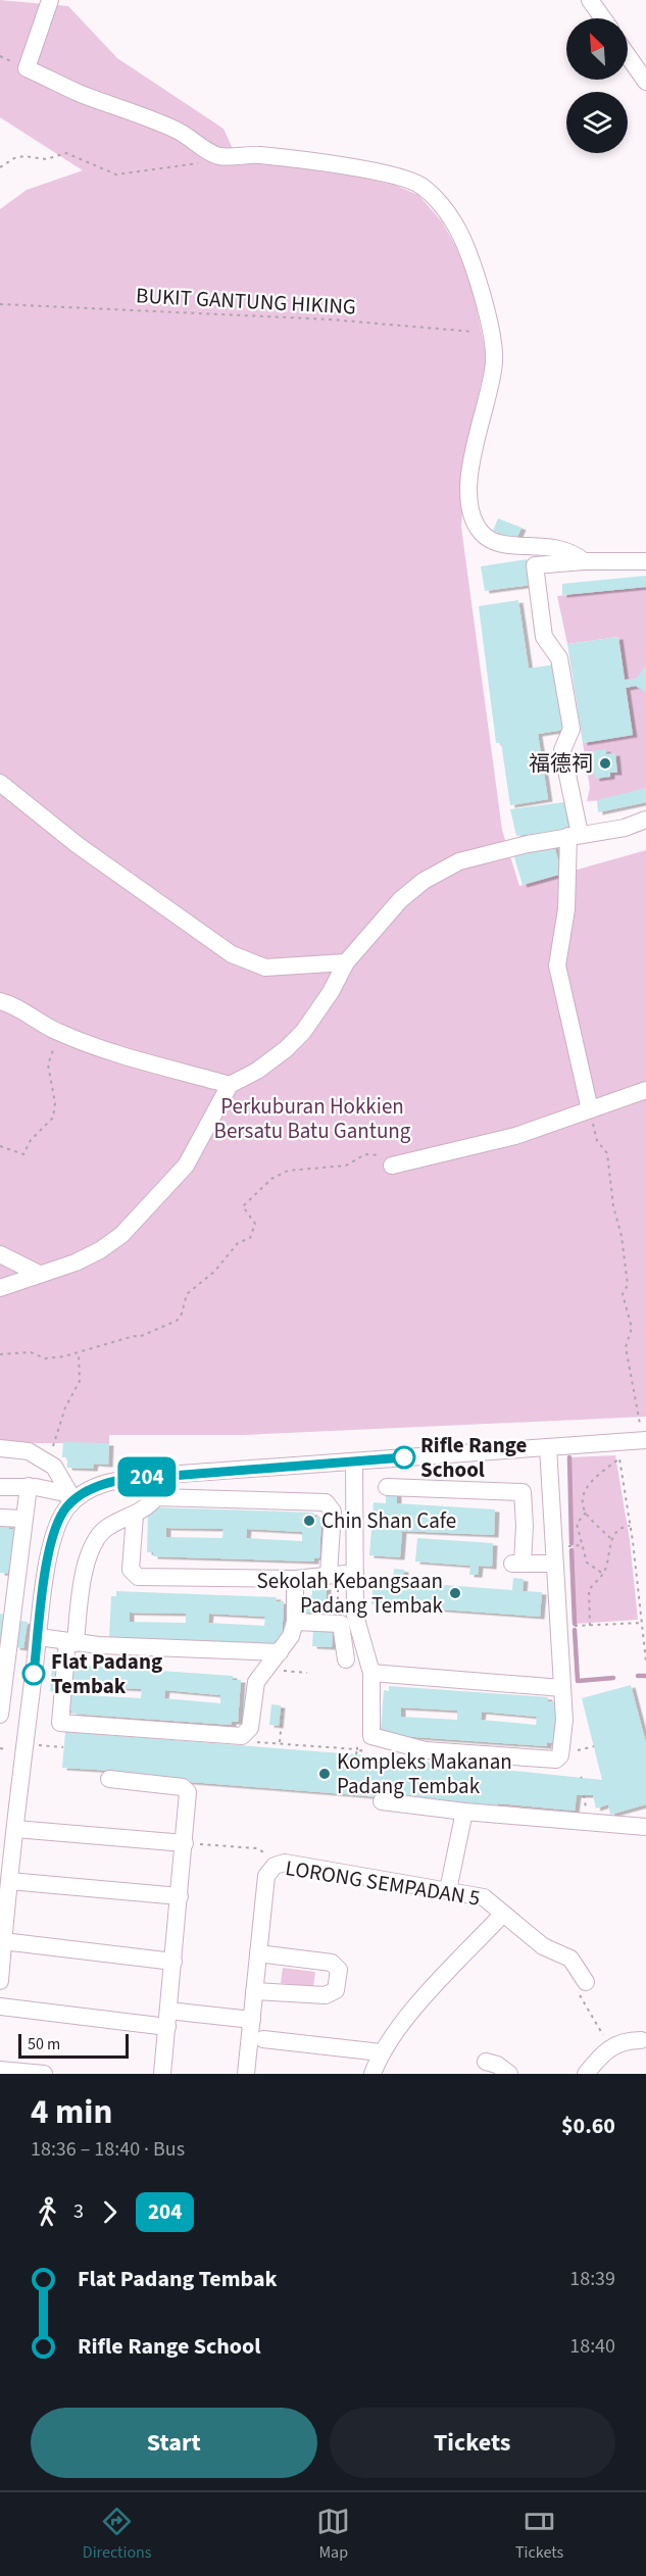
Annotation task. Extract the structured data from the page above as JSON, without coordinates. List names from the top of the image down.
{
  "streets": {
    "street": ["LORONG SEMPADAN 5"],
    "path": ["BUKIT GANTUNG HIKING"]
  },
  "parks": ["Perkuburan Hokkien Bersatu Batu Gantung"],
  "places": [
    "福德祠",
    "Rifle Range School",
    "Chin Shan Cafe",
    "Sekolah Kebangsaan Padang Tembak",
    "Flat Padang Tembak",
    "Kompleks Makanan Padang Tembak"
  ],
  "lines": ["bus line 204"],
  "scale_bar": "50 m",
  "north": "top left",
  "page": {
    "on_map": "204",
    "scale": "50 m",
    "heading": ["4 min", "18:36 – 18:40 · Bus", "$0.60"],
    "legs": ["3", "204"],
    "list": [
      {
        "name": "Flat Padang Tembak",
        "value": "18:39"
      },
      {
        "name": "Rifle Range School",
        "value": "18:40"
      }
    ],
    "buttons": ["Start", "Tickets"],
    "tabs": ["Directions", "Map", "Tickets"]
  }
}
